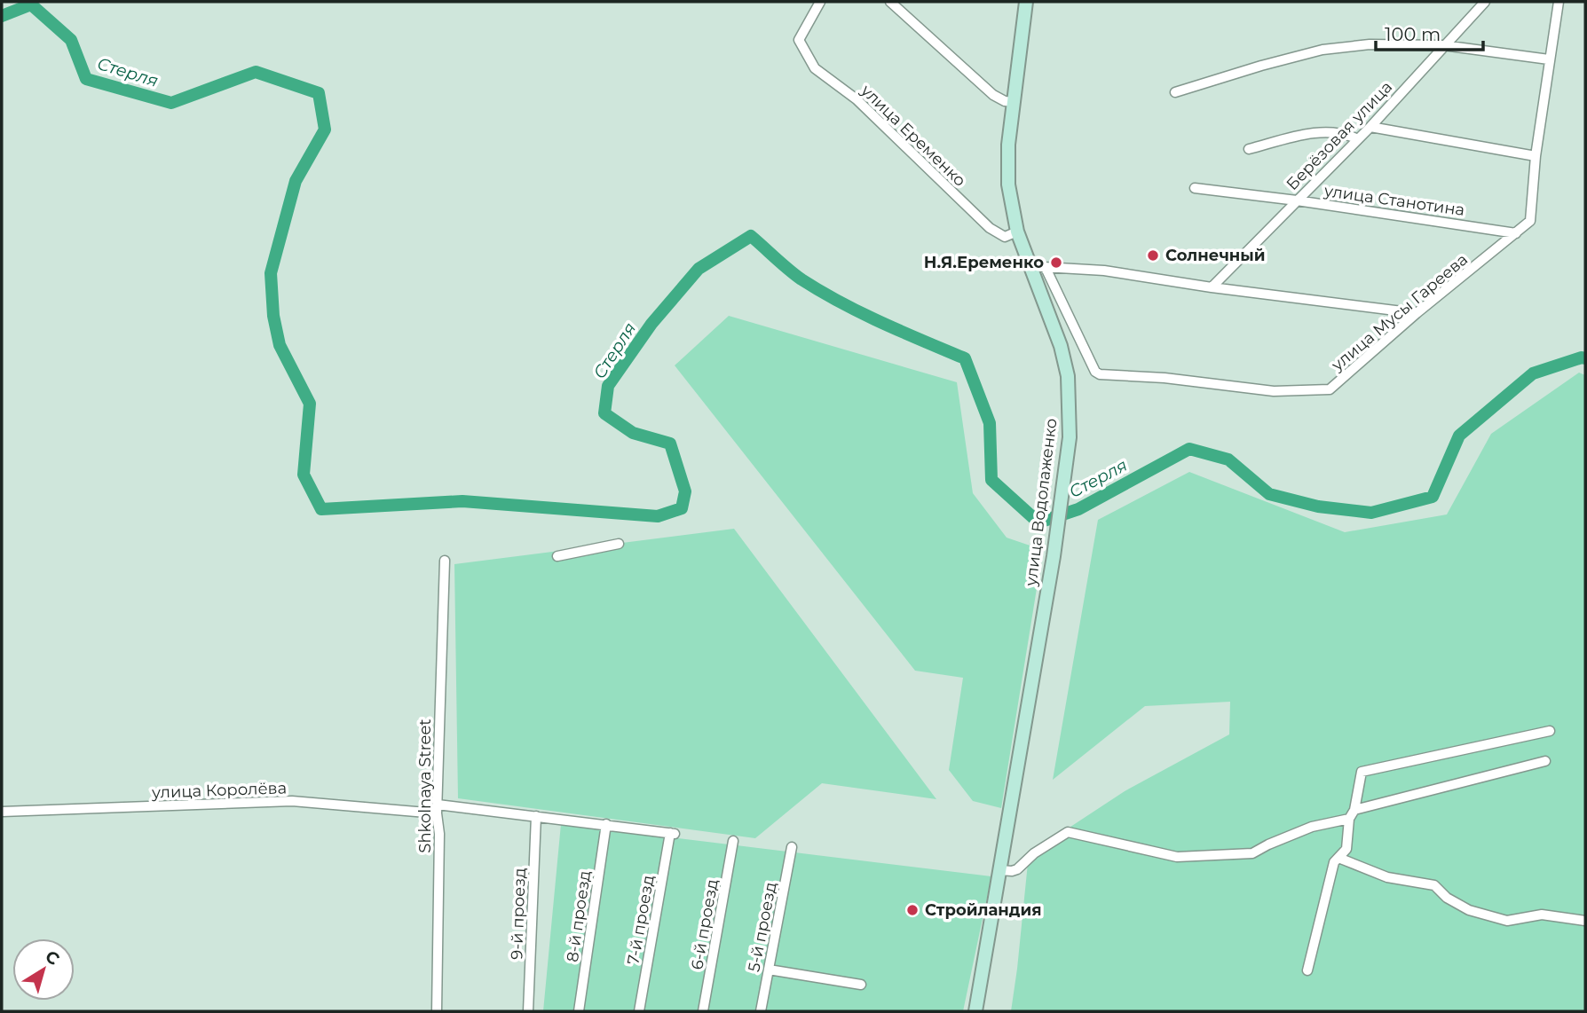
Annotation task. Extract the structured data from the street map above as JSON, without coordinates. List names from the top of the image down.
{
  "streets": {
    "main road": ["улица Водолаженко"],
    "street": [
      "улица Еременко",
      "Берёзовая улица",
      "улица Станотина",
      "улица Мусы Гареева",
      "Shkolnaya Street",
      "улица Королёва",
      "9-й проезд",
      "8-й проезд",
      "7-й проезд",
      "6-й проезд",
      "5-й проезд"
    ]
  },
  "crossings": [
    ["улица Еременко", "улица Водолаженко"],
    ["Берёзовая улица", "улица Станотина"],
    ["улица Станотина", "улица Мусы Гареева"],
    ["Shkolnaya Street", "улица Королёва"],
    ["улица Королёва", "9-й проезд"],
    ["улица Королёва", "8-й проезд"],
    ["улица Королёва", "7-й проезд"]
  ],
  "water": ["Стерля"],
  "places": ["Солнечный", "Н.Я.Еременко", "Стройландия"],
  "scale_bar": "100 m",
  "north": "top right"
}
